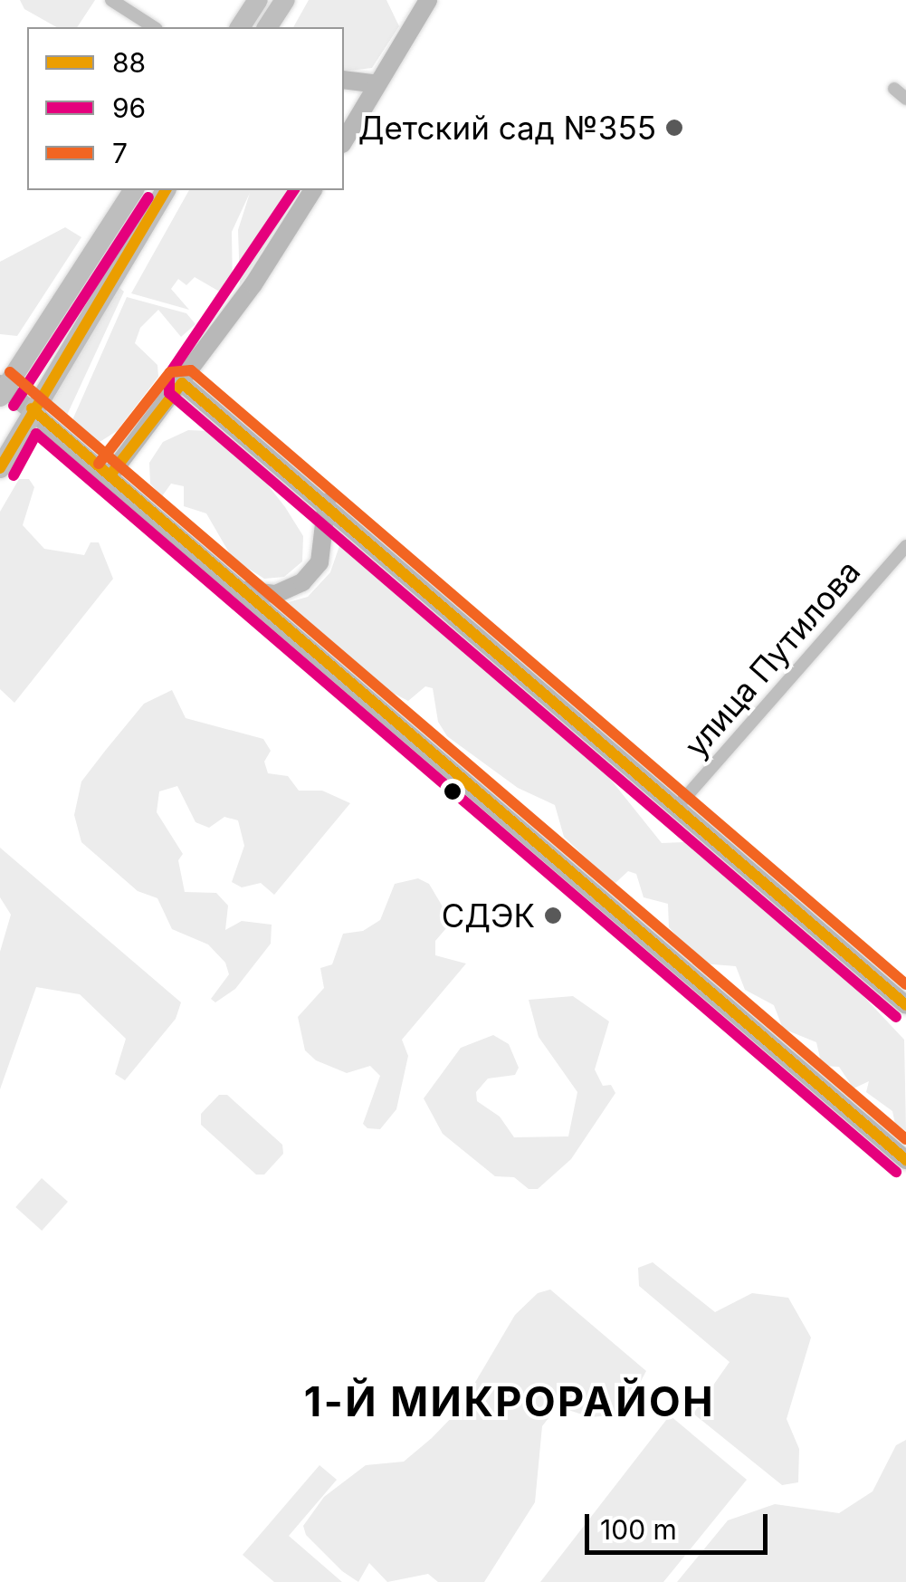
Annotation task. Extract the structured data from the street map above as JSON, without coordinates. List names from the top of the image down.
{
  "streets": {
    "street": ["улица Путилова"]
  },
  "districts": ["1-Й МИКРОРАЙОН"],
  "places": ["Детский сад №355", "СДЭК"],
  "lines": ["transit line 88", "transit line 96", "transit line 7"],
  "legend": ["88", "96", "7"],
  "scale_bar": "100 m"
}
